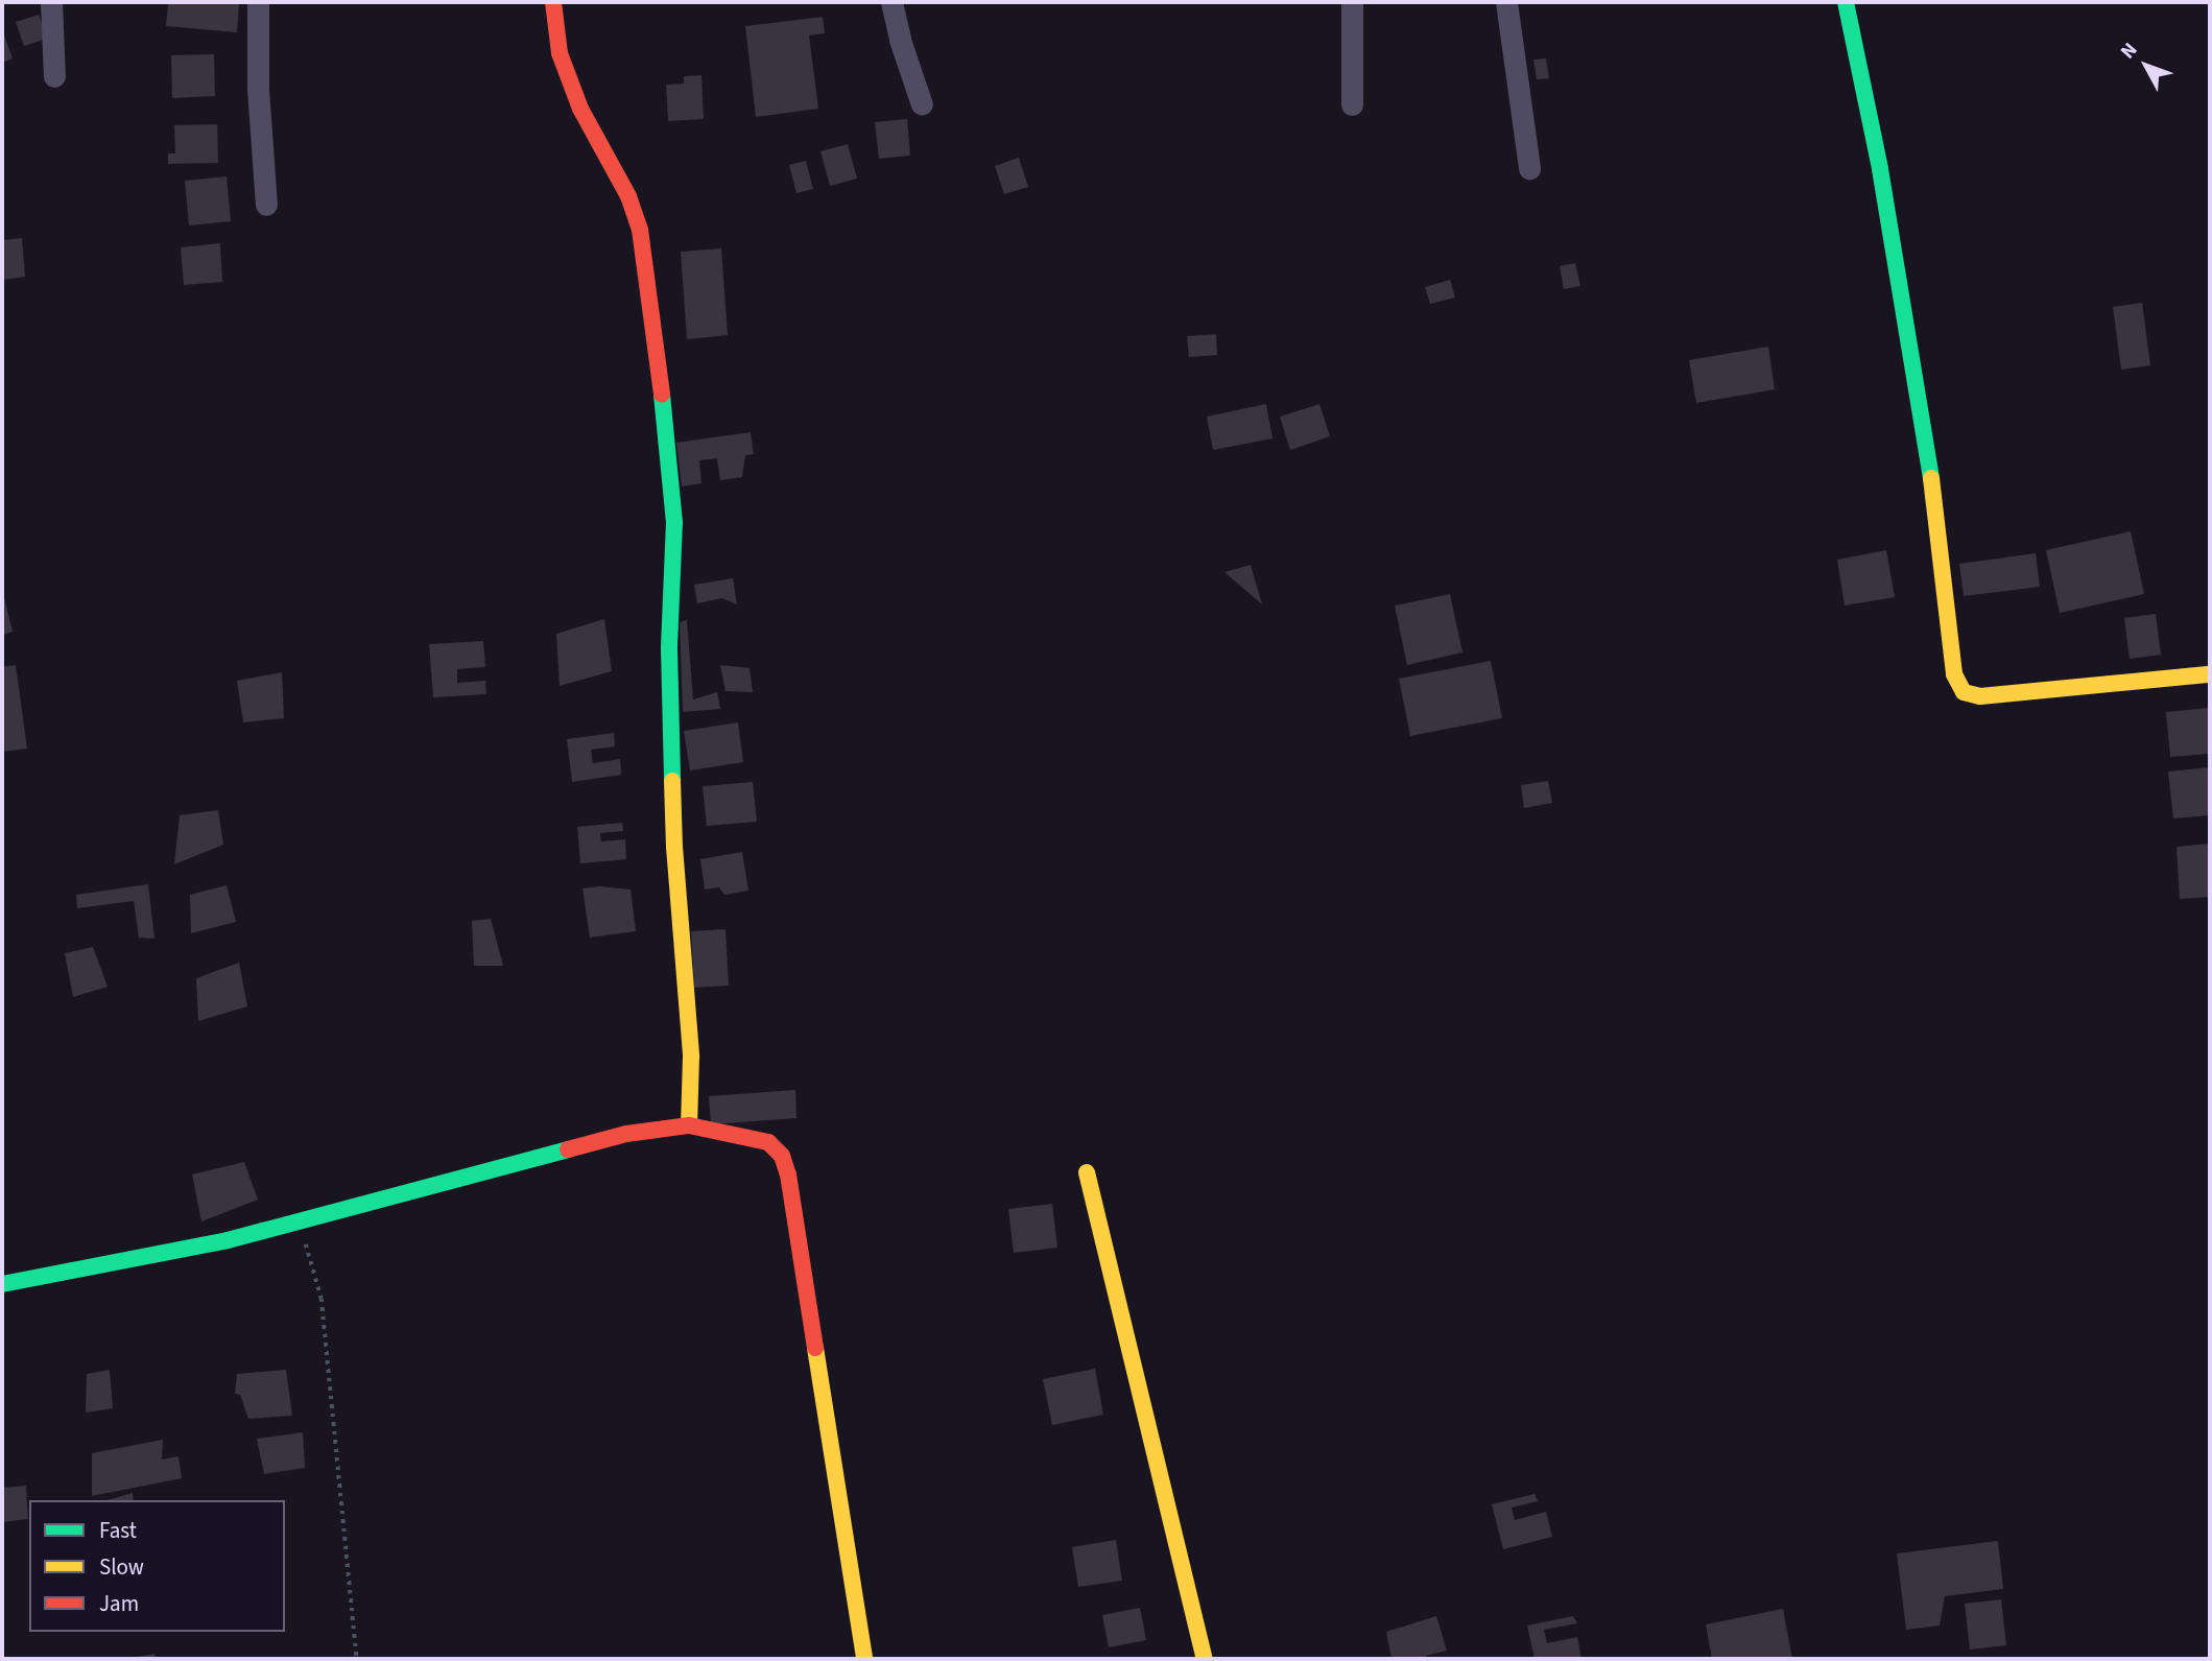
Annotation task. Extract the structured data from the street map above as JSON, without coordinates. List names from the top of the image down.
{
  "legend": ["Fast", "Slow", "Jam"],
  "north": "top left"
}
